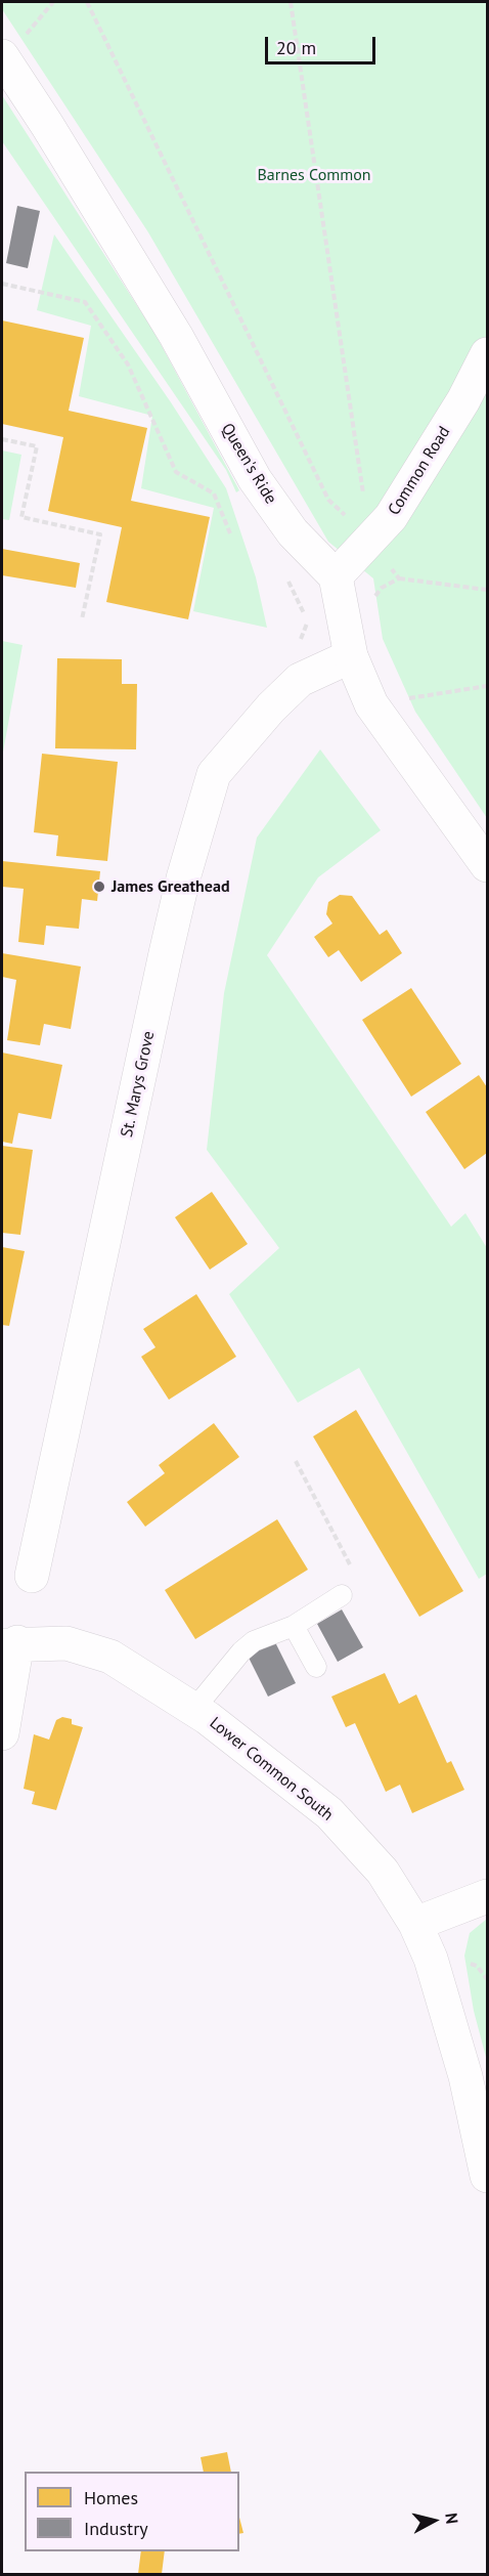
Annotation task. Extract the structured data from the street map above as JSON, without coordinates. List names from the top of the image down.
{
  "streets": {
    "street": [
      "Queen's Ride",
      "Common Road",
      "St. Marys Grove",
      "Lower Common South"
    ]
  },
  "crossings": [
    ["Queen's Ride", "Common Road"]
  ],
  "parks": ["Barnes Common"],
  "places": ["James Greathead"],
  "legend": ["Homes", "Industry"],
  "scale_bar": "20 m",
  "north": "right"
}
